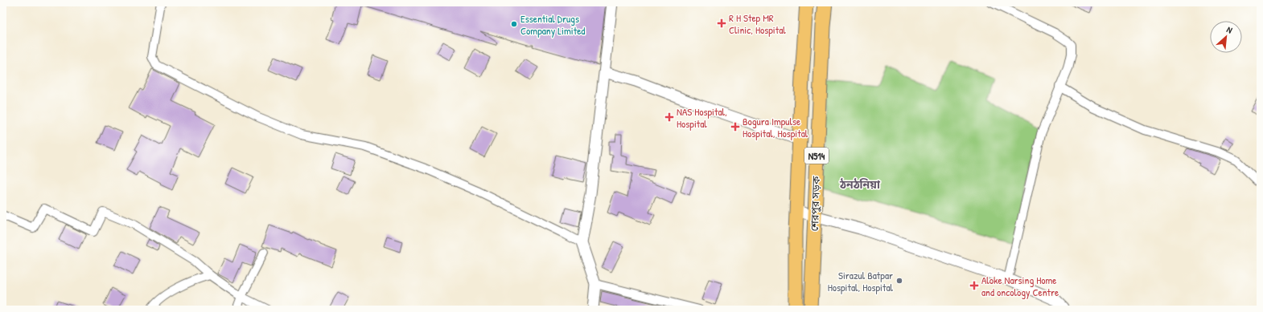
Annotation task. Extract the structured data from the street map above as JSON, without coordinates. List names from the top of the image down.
{
  "streets": {
    "highway": ["N514", "শেরপুর সড়ক"]
  },
  "districts": ["ঠনঠনিয়া"],
  "places": {
    "health": [
      "R H Step MR Clinic, Hospital",
      "NAS Hospital, Hospital",
      "Bogura Impulse Hospital, Hospital",
      "Aloke Narsing Home and oncology Centre"
    ],
    "other": ["Essential Drugs Company Limited", "Sirazul Batpar Hospital, Hospital"]
  },
  "north": "top right"
}
